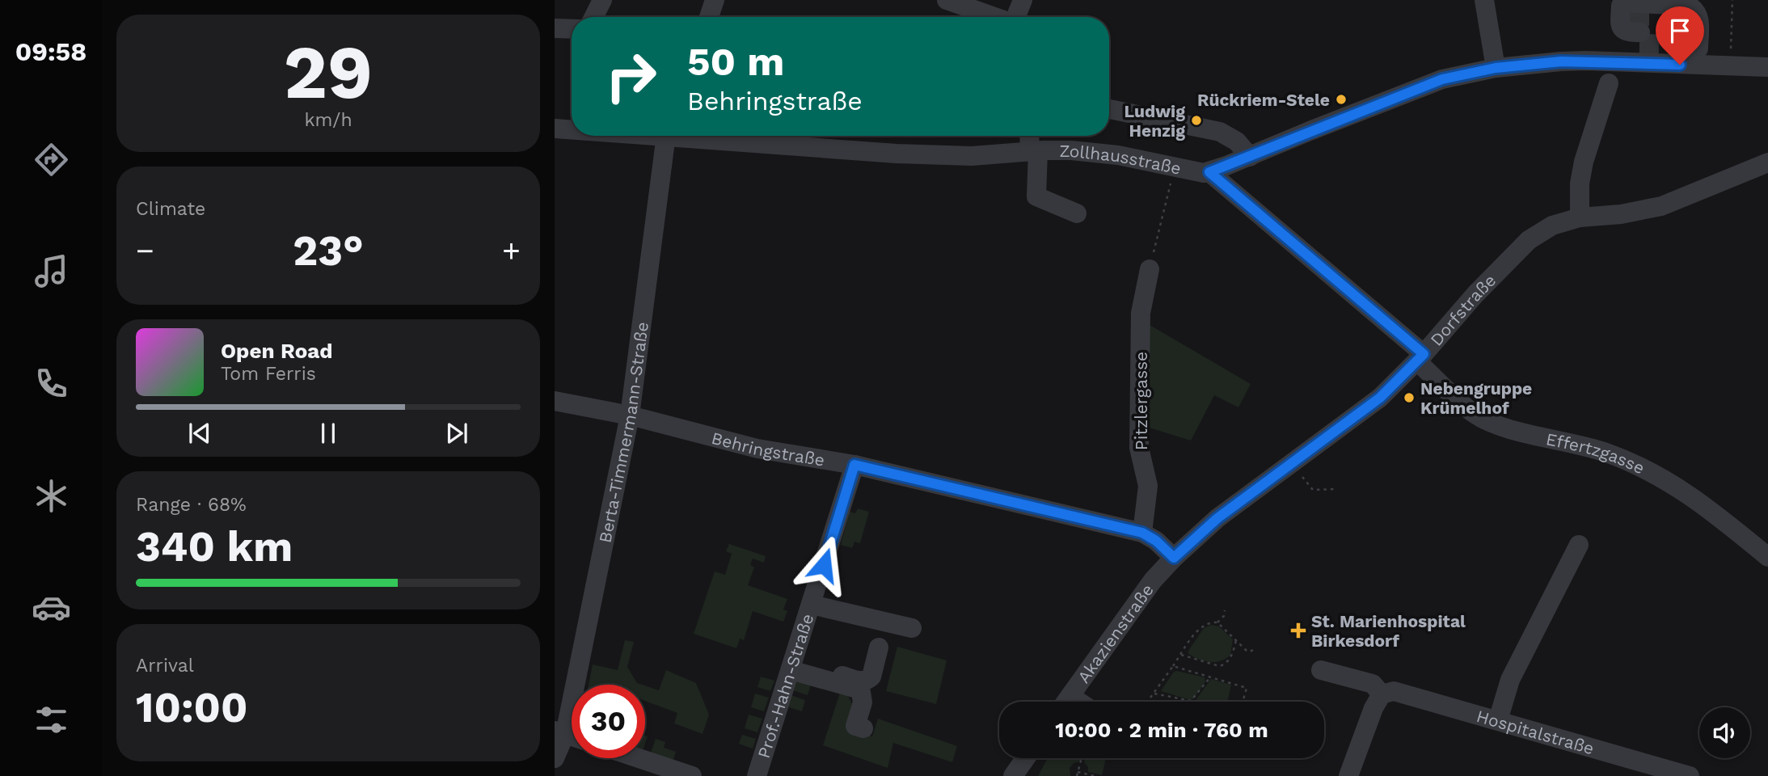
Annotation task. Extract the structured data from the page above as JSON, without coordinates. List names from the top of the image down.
{
  "streets": {
    "street": [
      "Zollhausstraße",
      "Dorfstraße",
      "Pitzlergasse",
      "Berta-Timmermann-Straße",
      "Behringstraße",
      "Effertzgasse",
      "Akazienstraße",
      "Prof.-Hahn-Straße",
      "Hospitalstraße"
    ]
  },
  "crossings": [
    ["Zollhausstraße", "Effertzgasse"],
    ["Dorfstraße", "Behringstraße"],
    ["Dorfstraße", "Effertzgasse"],
    ["Dorfstraße", "Akazienstraße"],
    ["Pitzlergasse", "Behringstraße"],
    ["Berta-Timmermann-Straße", "Behringstraße"],
    ["Behringstraße", "Akazienstraße"],
    ["Behringstraße", "Prof.-Hahn-Straße"]
  ],
  "places": {
    "other": ["Rückriem-Stele", "Ludwig Henzig", "Nebengruppe Krümelhof"],
    "health": ["St. Marienhospital Birkesdorf"]
  },
  "page": {
    "tabs": "09:58",
    "tile": [
      ["29", "km/h"],
      "Climate",
      ["Range · 68%", "340 km"],
      ["Arrival", "10:00"]
    ],
    "turn": ["50 m", "Behringstraße"],
    "heat": ["−", "23°", "+"],
    "song": ["Open Road", "Tom Ferris"],
    "limit": "30",
    "trip": "10:00 · 2 min · 760 m"
  }
}
